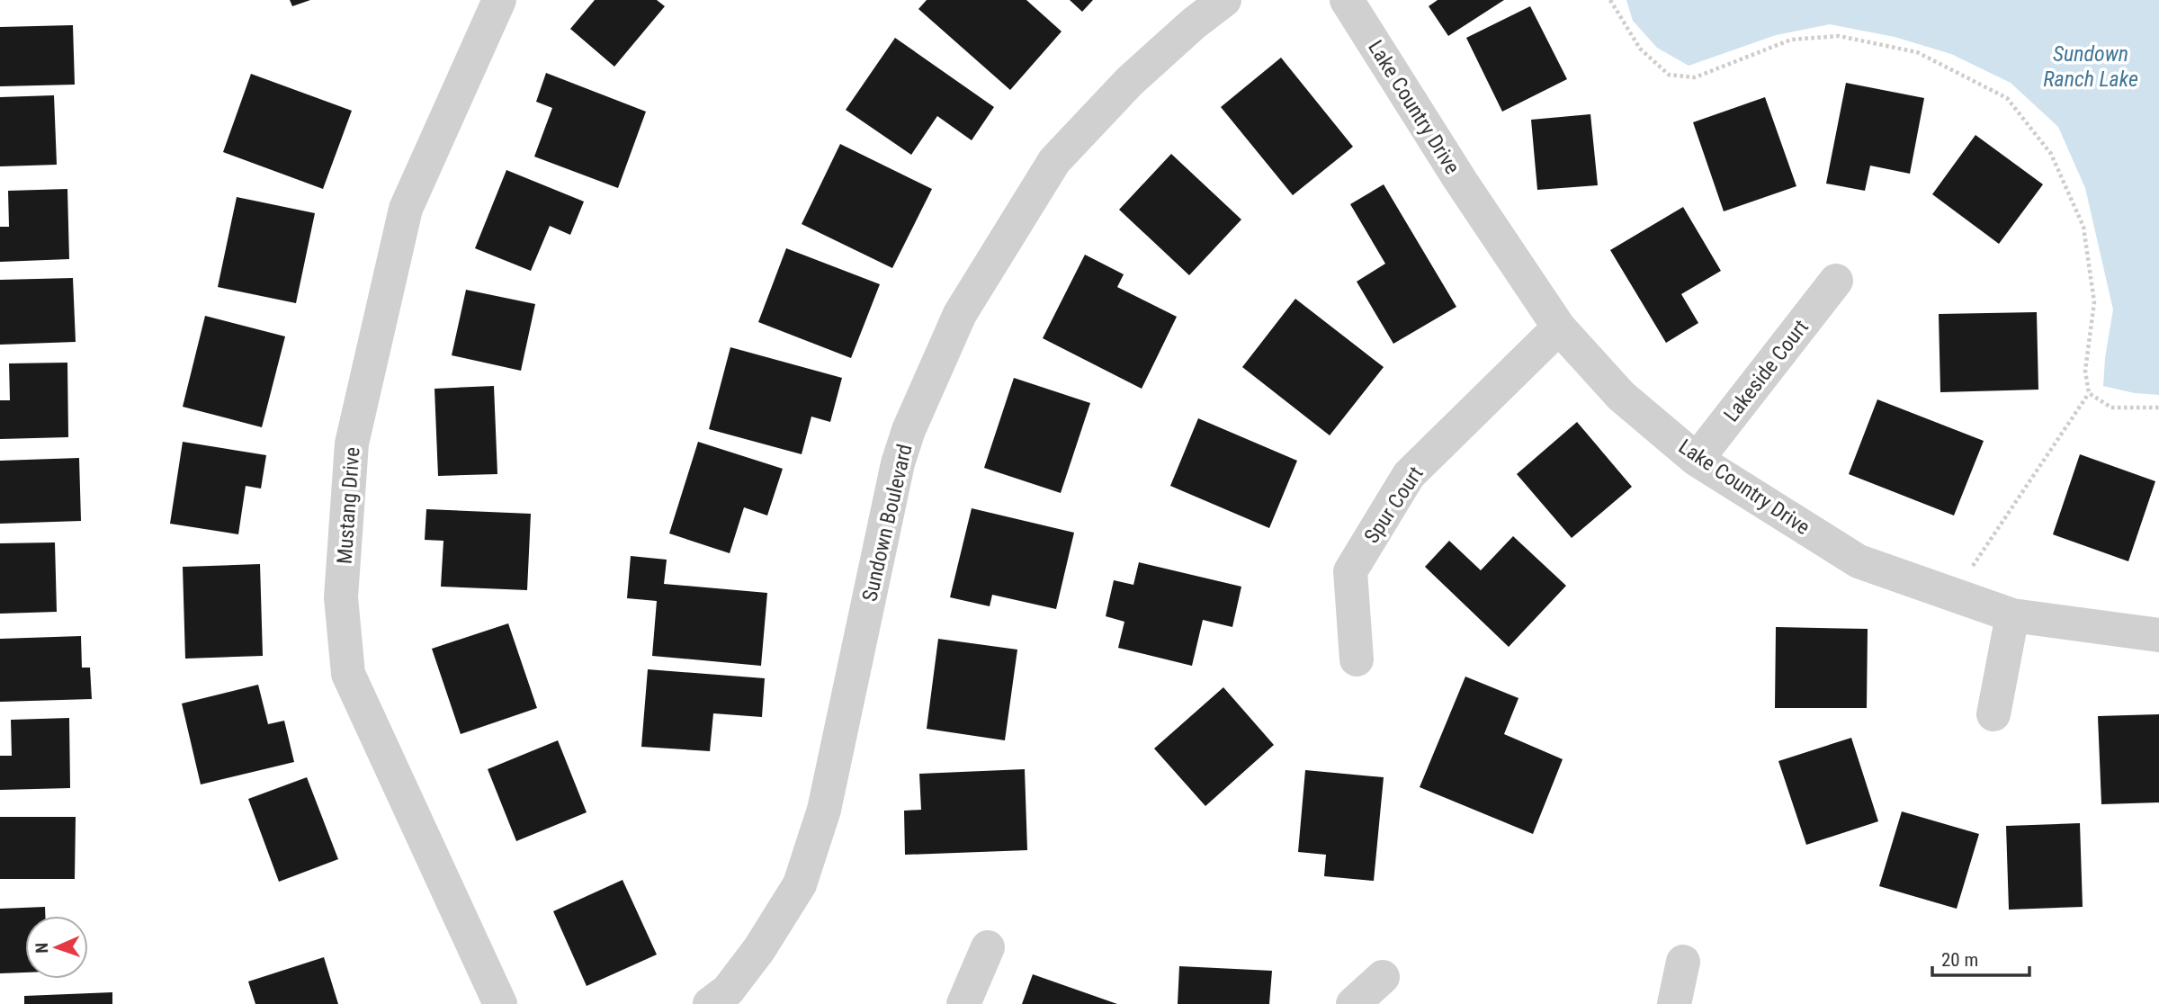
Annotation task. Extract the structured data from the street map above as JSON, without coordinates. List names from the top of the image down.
{
  "streets": {
    "street": [
      "Lake Country Drive",
      "Lakeside Court",
      "Spur Court",
      "Mustang Drive",
      "Sundown Boulevard"
    ]
  },
  "crossings": [
    ["Lake Country Drive", "Lakeside Court"],
    ["Lake Country Drive", "Spur Court"]
  ],
  "water": ["Sundown Ranch Lake"],
  "scale_bar": "20 m",
  "north": "left"
}
